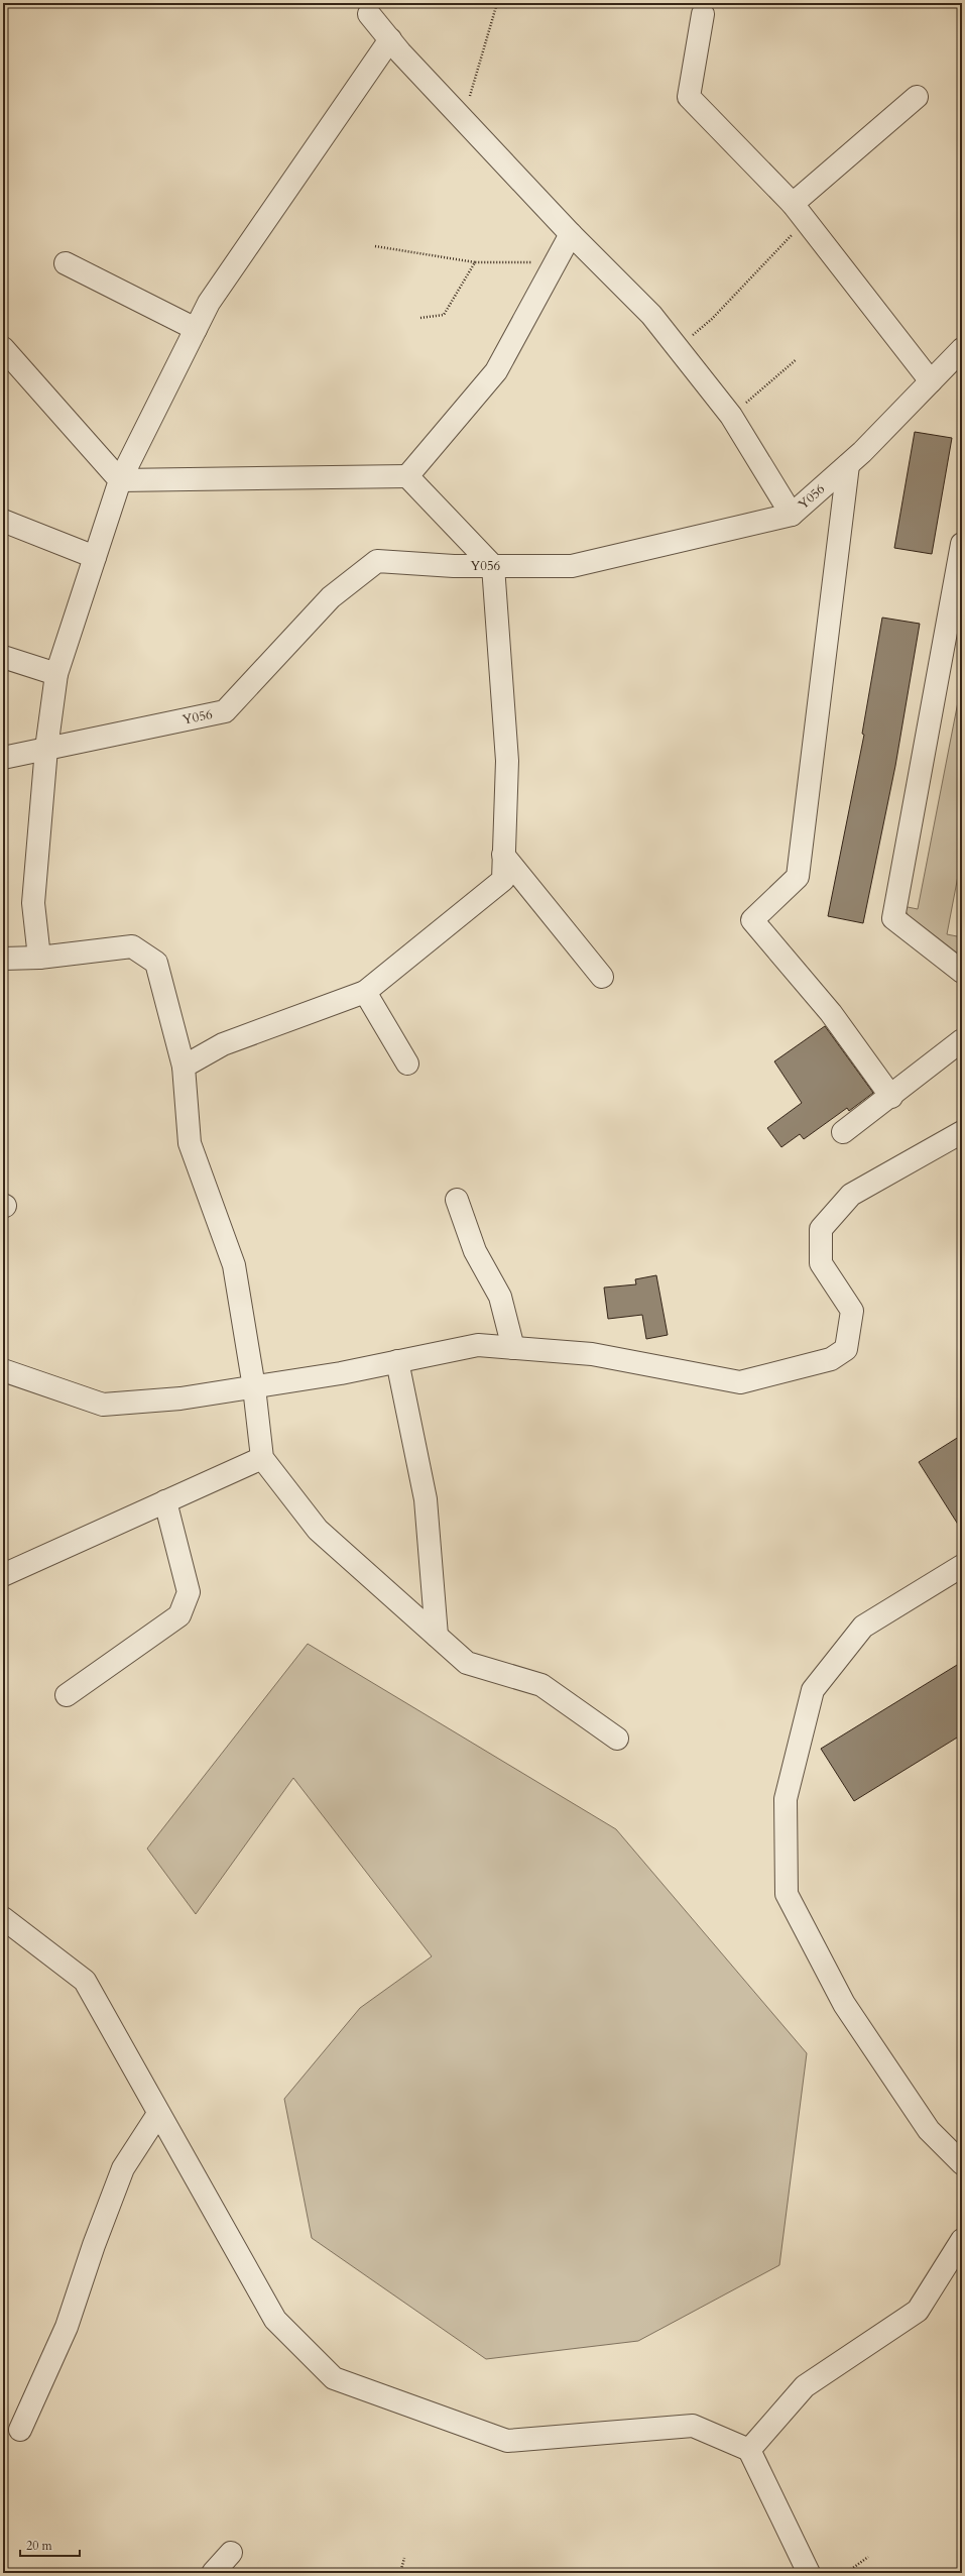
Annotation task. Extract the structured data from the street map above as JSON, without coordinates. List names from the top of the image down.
{
  "streets": {
    "street": ["Y056"]
  },
  "scale_bar": "20 m"
}
